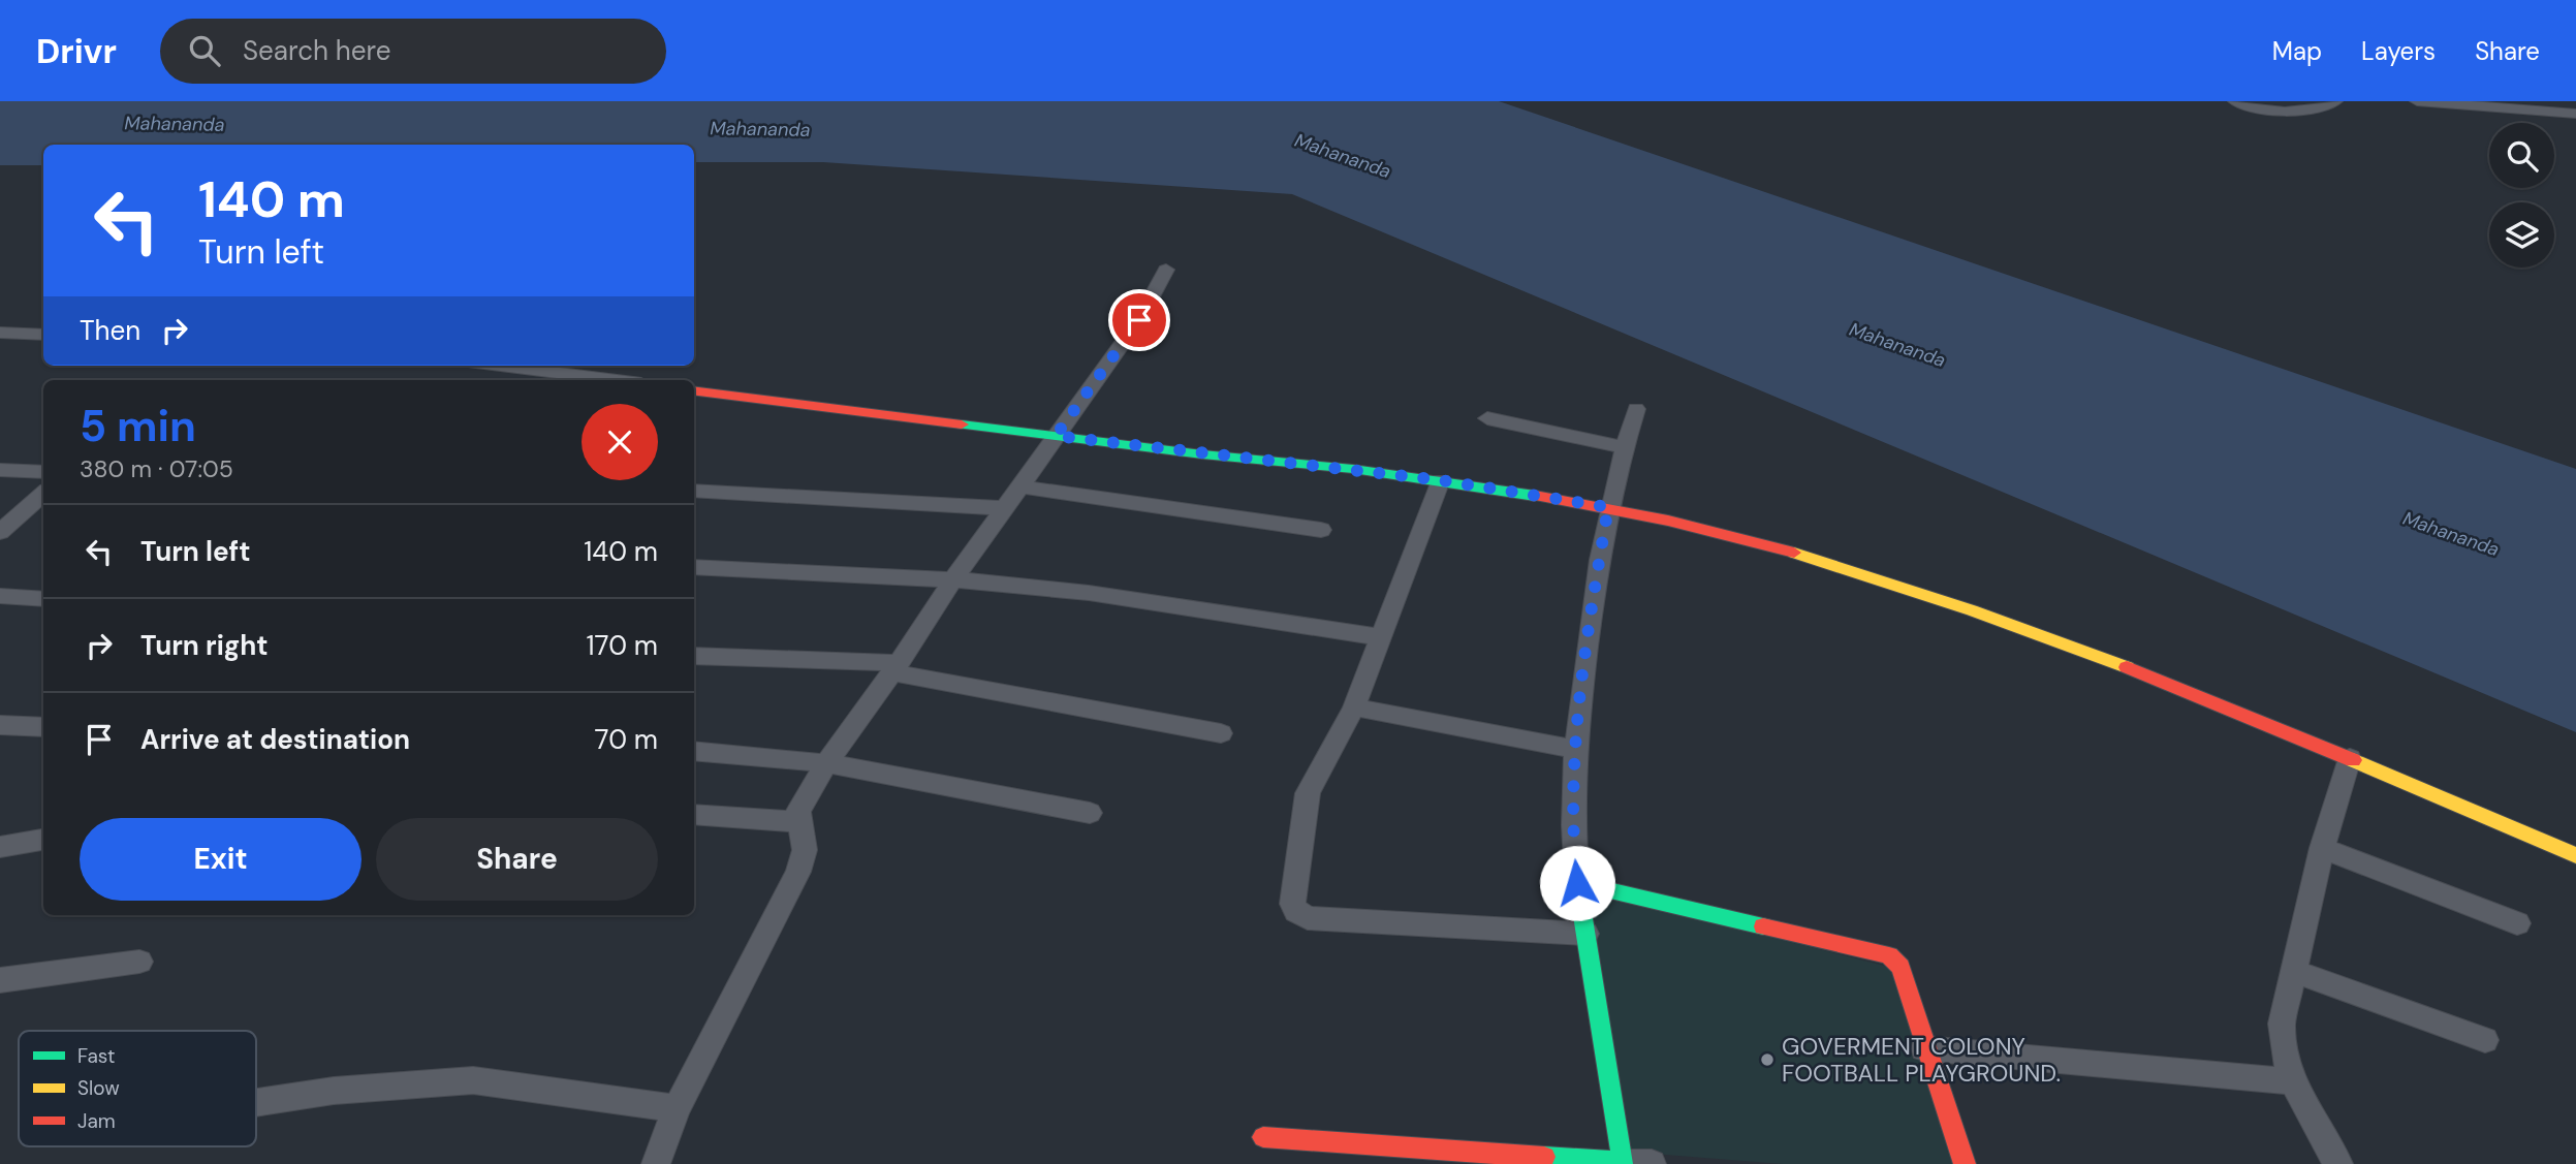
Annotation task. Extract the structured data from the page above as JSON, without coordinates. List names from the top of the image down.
{
  "water": ["Mahananda"],
  "places": ["GOVERMENT COLONY FOOTBALL PLAYGROUND."],
  "legend": ["Fast", "Slow", "Jam"],
  "page": {
    "header": "Drivr",
    "search": "Search here",
    "nav": ["Map", "Layers", "Share"],
    "turn": ["140 m", "Turn left"],
    "then": "Then",
    "heading": ["5 min", "380 m · 07:05"],
    "list": [
      {
        "name": "Turn left",
        "value": "140 m"
      },
      {
        "name": "Turn right",
        "value": "170 m"
      },
      {
        "name": "Arrive at destination",
        "value": "70 m"
      }
    ],
    "buttons": ["Exit", "Share"]
  }
}
